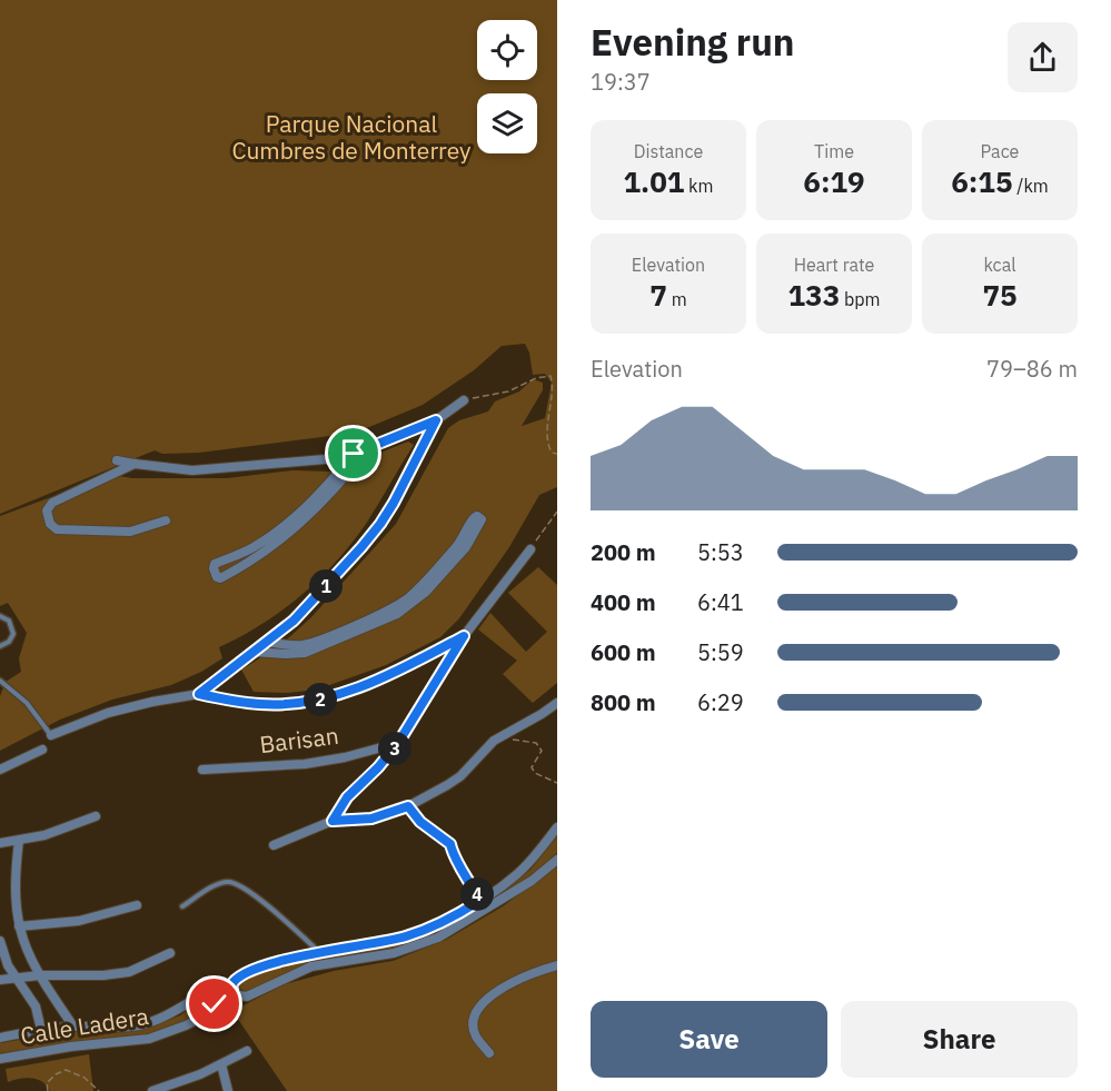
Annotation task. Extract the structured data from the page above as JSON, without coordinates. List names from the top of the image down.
{
  "streets": {
    "street": ["Barisan", "Calle Ladera"]
  },
  "parks": ["Parque Nacional Cumbres de Monterrey"],
  "page": {
    "heading": ["Evening run", "19:37"],
    "stats": [
      ["Distance", "1.01 km"],
      ["Time", "6:19"],
      ["Pace", "6:15 /km"],
      ["Elevation", "7 m"],
      ["Heart rate", "133 bpm"],
      ["kcal", "75"]
    ],
    "chart": ["Elevation", "79–86 m"],
    "list": [
      {
        "name": "200 m",
        "note": "5:53"
      },
      {
        "name": "400 m",
        "note": "6:41"
      },
      {
        "name": "600 m",
        "note": "5:59"
      },
      {
        "name": "800 m",
        "note": "6:29"
      }
    ],
    "pins": [
      "1",
      "2",
      "3",
      "4"
    ],
    "buttons": ["Save", "Share"]
  }
}
